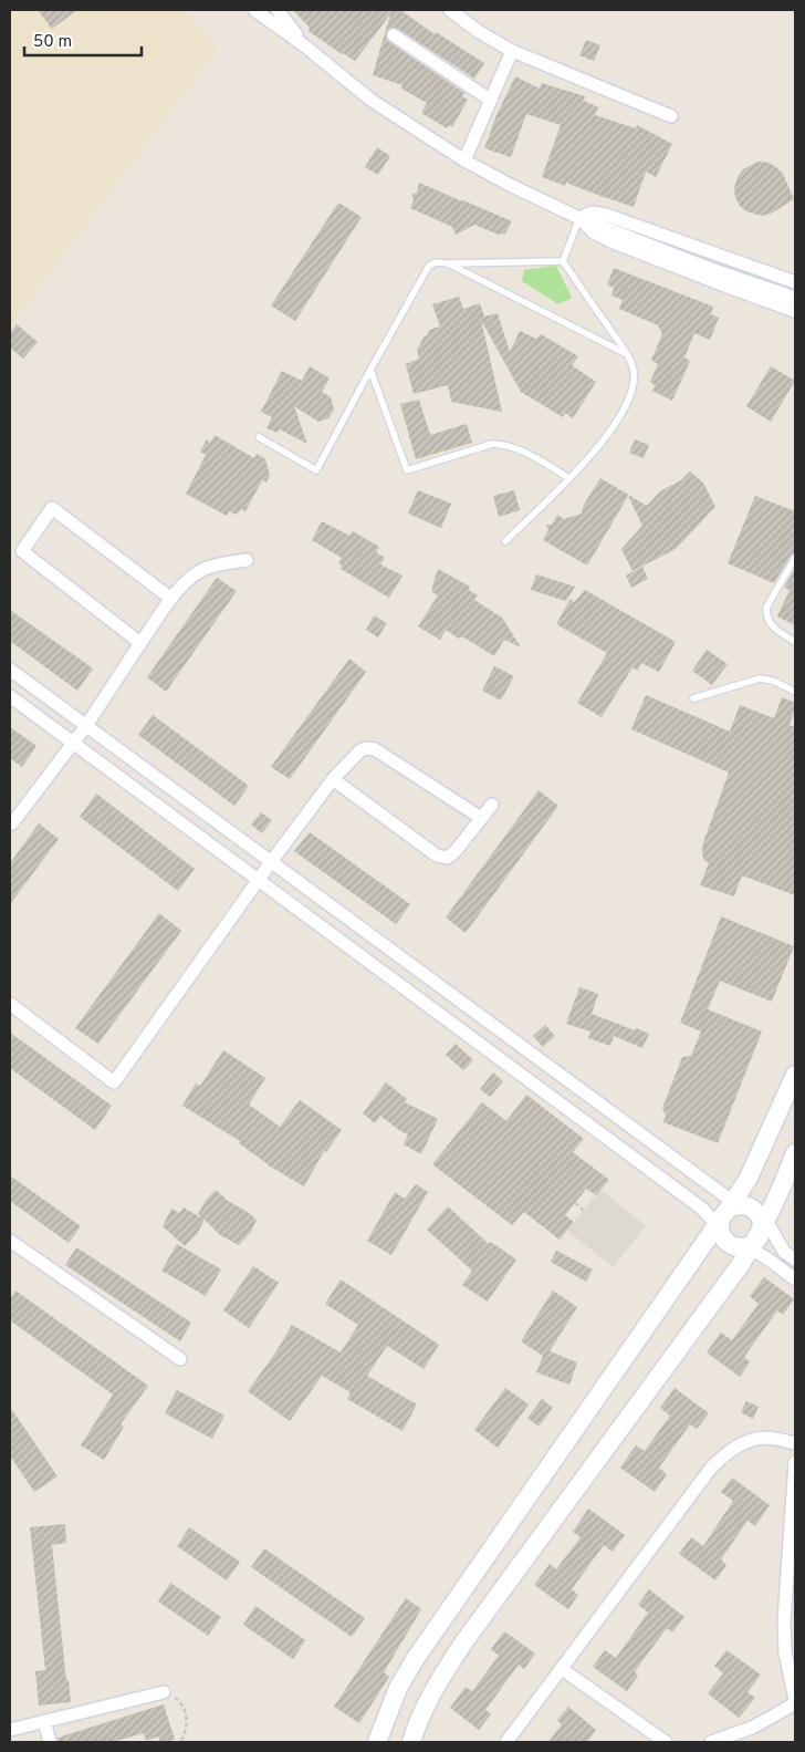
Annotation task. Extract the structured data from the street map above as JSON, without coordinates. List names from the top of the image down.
{
  "scale_bar": "50 m"
}
